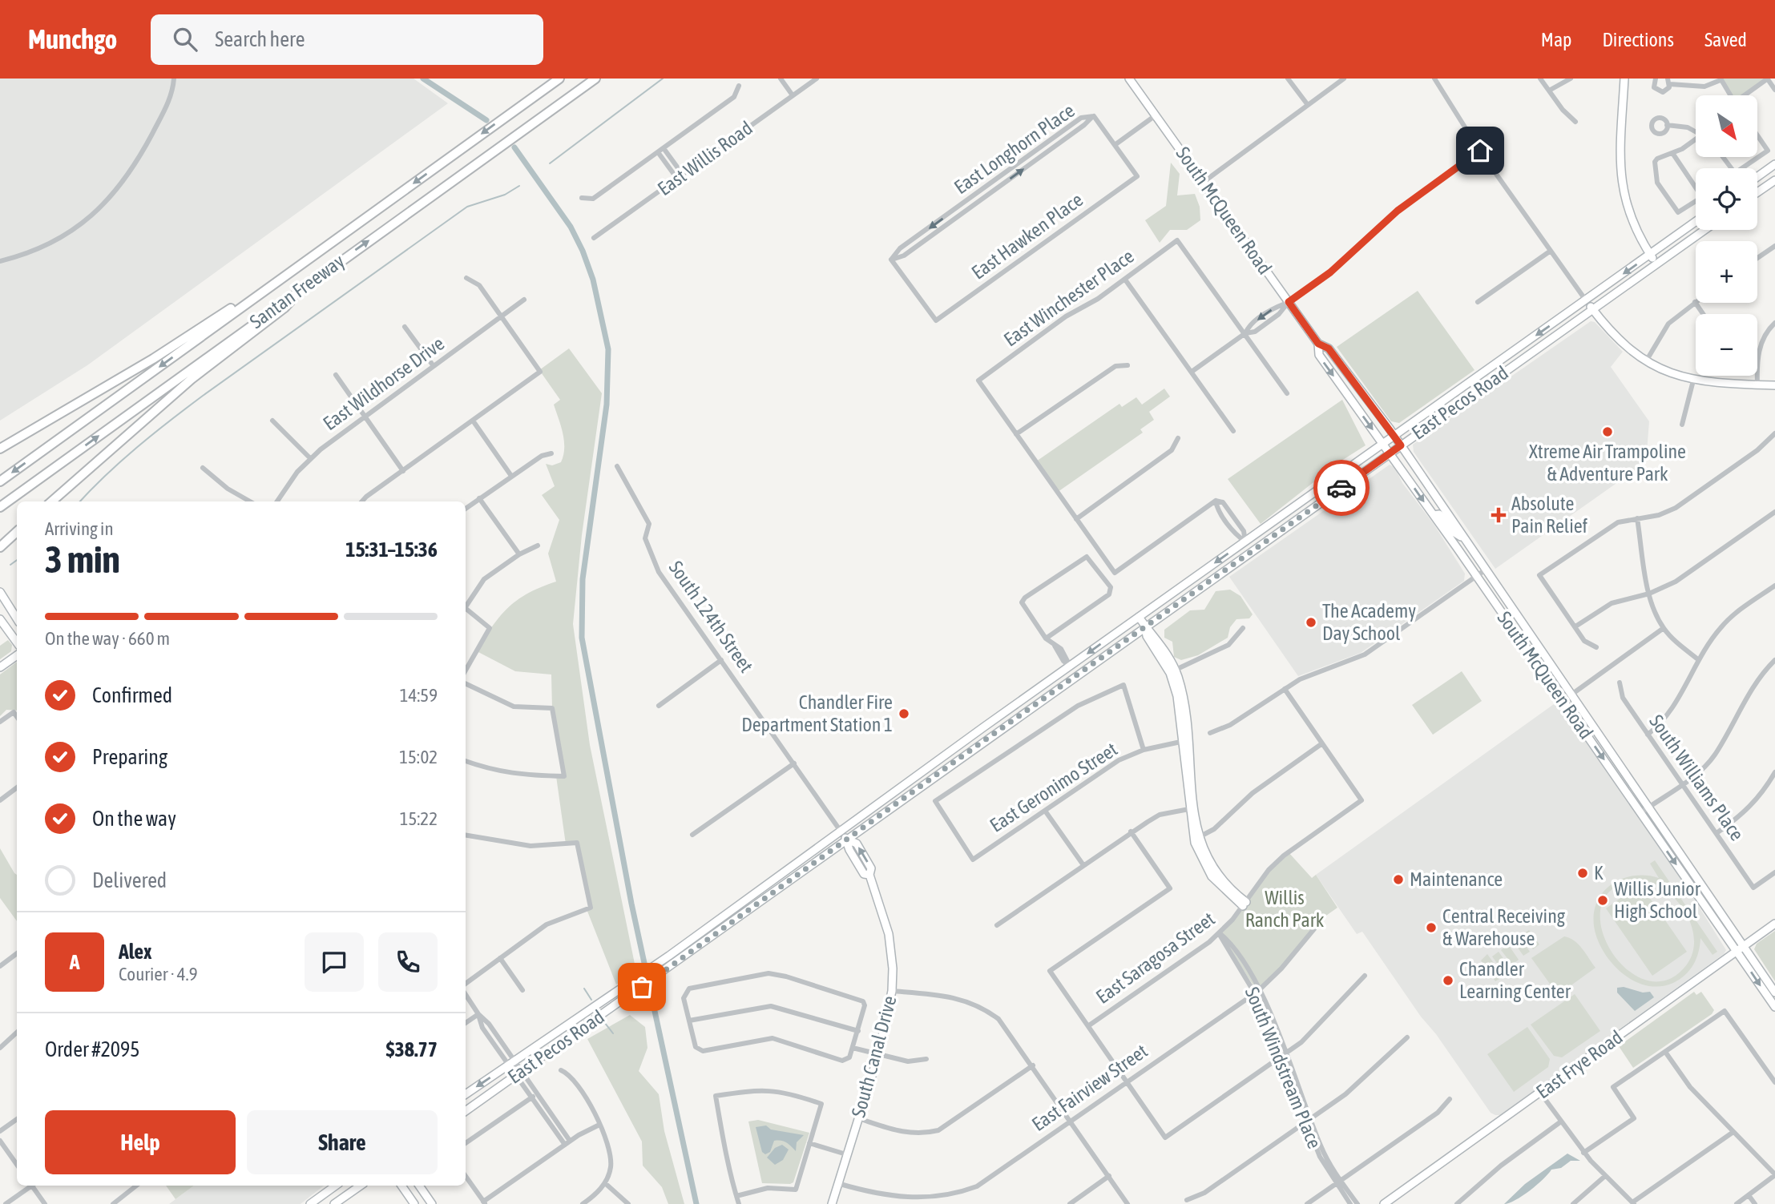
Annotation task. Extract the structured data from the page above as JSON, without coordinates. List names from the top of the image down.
{
  "streets": {
    "highway": ["Santan Freeway"],
    "main road": [
      "South McQueen Road",
      "East Pecos Road",
      "South Canal Drive",
      "East Frye Road"
    ],
    "street": [
      "East Longhorn Place",
      "East Willis Road",
      "East Hawken Place",
      "East Winchester Place",
      "East Wildhorse Drive",
      "South 124th Street",
      "South Williams Place",
      "East Geronimo Street",
      "East Saragosa Street",
      "South Windstream Place",
      "East Fairview Street"
    ]
  },
  "crossings": [
    ["East Longhorn Place", "East Hawken Place"],
    ["South McQueen Road", "East Pecos Road"],
    ["South McQueen Road", "East Frye Road"],
    ["East Pecos Road", "South 124th Street"],
    ["East Pecos Road", "South Canal Drive"],
    ["East Saragosa Street", "South Windstream Place"],
    ["South Canal Drive", "East Fairview Street"],
    ["South Windstream Place", "East Fairview Street"]
  ],
  "parks": ["Willis Ranch Park"],
  "places": {
    "other": [
      "Xtreme Air Trampoline & Adventure Park",
      "The Academy Day School",
      "Chandler Fire Department Station 1",
      "K",
      "Maintenance",
      "Willis Junior High School",
      "Central Receiving & Warehouse",
      "Chandler Learning Center"
    ],
    "health": ["Absolute Pain Relief"]
  },
  "north": "bottom right",
  "page": {
    "header": "Munchgo",
    "search": "Search here",
    "nav": ["Map", "Directions", "Saved"],
    "map_buttons": ["+", "−"],
    "heading": ["3 min", "Arriving in", "15:31–15:36"],
    "panel": [
      "Alex",
      "Courier · 4.9",
      "Order #2095",
      "$38.77"
    ],
    "bar": "On the way · 660 m",
    "list": [
      ["Confirmed", "14:59"],
      ["Preparing", "15:02"],
      ["On the way", "15:22"],
      "Delivered"
    ],
    "round": "A",
    "buttons": ["Help", "Share"]
  }
}
